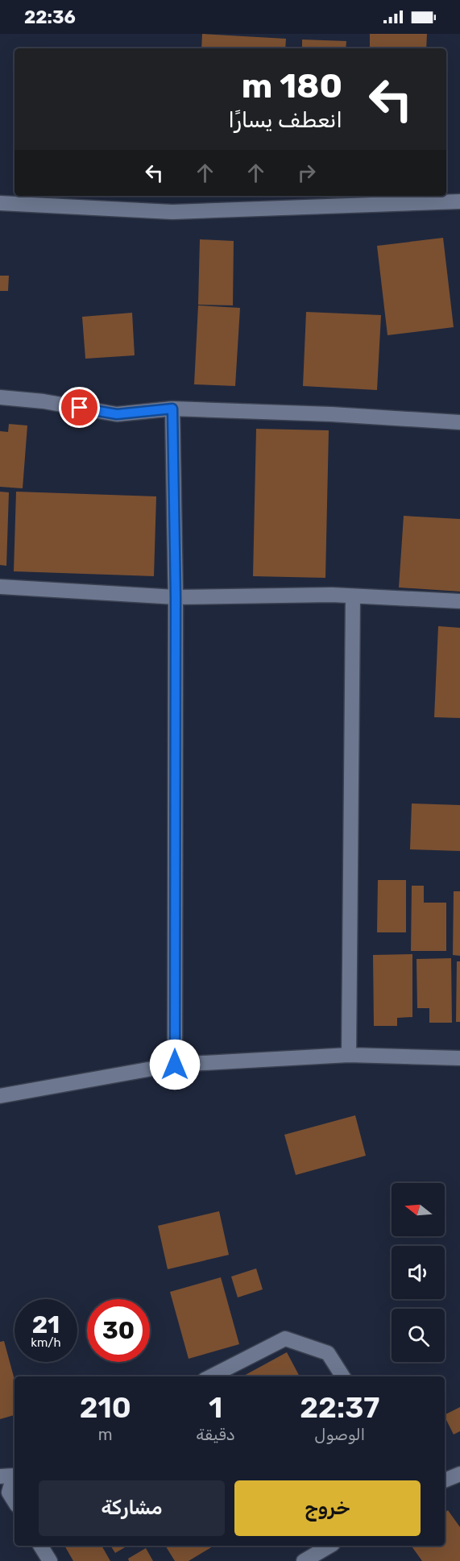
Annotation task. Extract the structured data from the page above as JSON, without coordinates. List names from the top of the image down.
{
  "north": "left",
  "page": {
    "status": "22:36",
    "turn": ["180 m", "انعطف يسارًا"],
    "speed": "21 km/h",
    "limit": "30",
    "eta": [
      "22:37",
      "الوصول",
      "1",
      "دقيقة",
      "210",
      "m"
    ],
    "buttons": ["خروج", "مشاركة"]
  }
}
